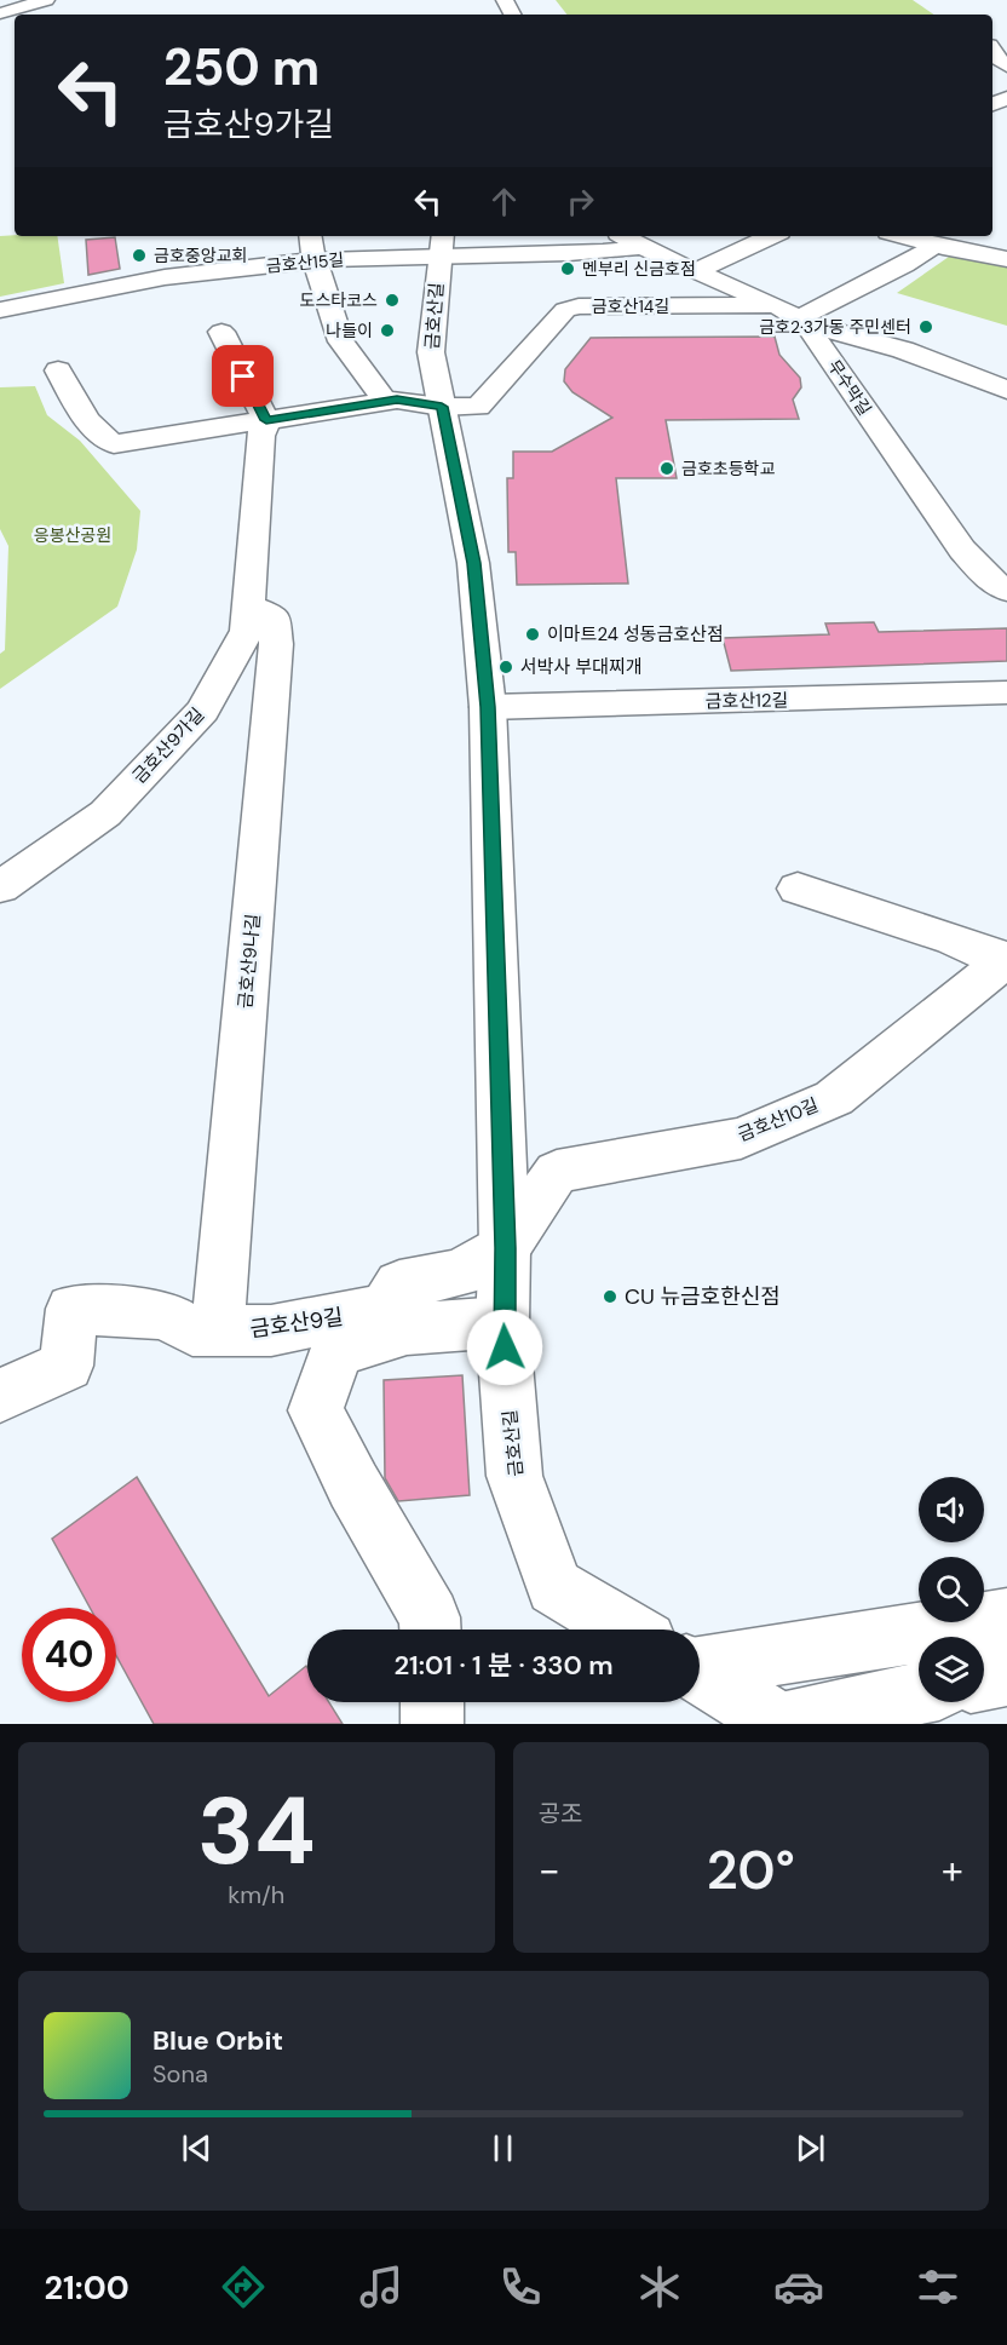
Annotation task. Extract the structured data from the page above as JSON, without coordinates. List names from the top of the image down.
{
  "streets": {
    "street": [
      "금호산15길",
      "금호산14길",
      "금호산길",
      "무수막길",
      "금호산12길",
      "금호산9가길",
      "금호산9나길",
      "금호산10길",
      "금호산9길"
    ]
  },
  "crossings": [
    ["금호산15길", "금호산길"],
    ["금호산14길", "금호산길"],
    ["금호산14길", "무수막길"],
    ["금호산길", "금호산12길"],
    ["금호산길", "금호산10길"],
    ["금호산길", "금호산9길"],
    ["금호산9가길", "금호산9나길"],
    ["금호산9나길", "금호산9길"],
    ["금호산10길", "금호산9길"]
  ],
  "parks": ["응봉산공원"],
  "places": [
    "금호중앙교회",
    "멘부리 신금호점",
    "도스타코스",
    "금호2·3가동 주민센터",
    "나들이",
    "금호초등학교",
    "이마트24 성동금호산점",
    "서박사 부대찌개",
    "CU 뉴금호한신점"
  ],
  "page": {
    "turn": ["250 m", "금호산9가길"],
    "limit": "40",
    "trip": "21:01 · 1 분 · 330 m",
    "tile": [
      ["34", "km/h"],
      "공조"
    ],
    "heat": ["−", "20°", "+"],
    "song": ["Blue Orbit", "Sona"],
    "tabs": "21:00"
  }
}
